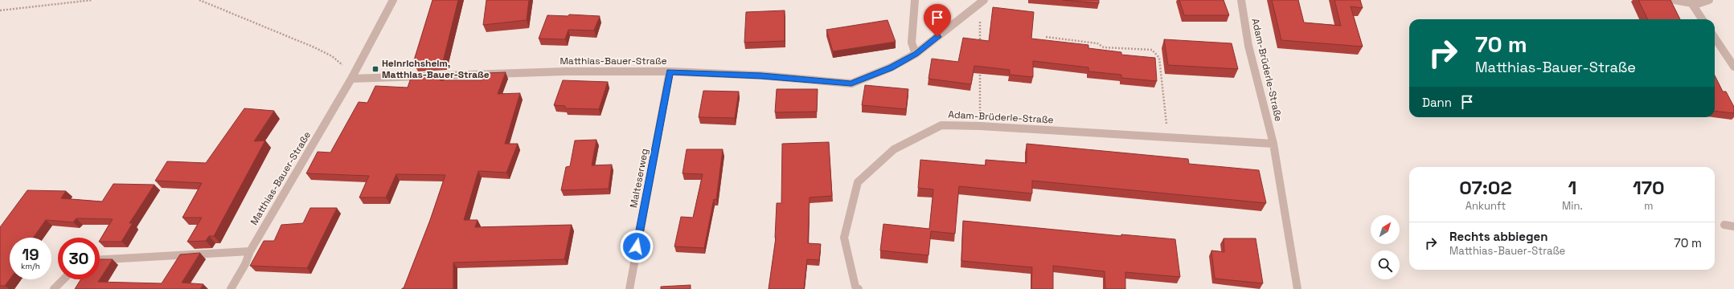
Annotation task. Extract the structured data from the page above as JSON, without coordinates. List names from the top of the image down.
{
  "streets": {
    "street": ["Matthias-Bauer-Straße", "Adam-Brüderle-Straße", "Malteserweg"]
  },
  "crossings": [
    ["Matthias-Bauer-Straße", "Malteserweg"]
  ],
  "places": {
    "transit": ["Heinrichsheim, Matthias-Bauer-Straße"]
  },
  "north": "top right",
  "page": {
    "turn": ["70 m", "Matthias-Bauer-Straße"],
    "then": "Dann",
    "eta": [
      "07:02",
      "Ankunft",
      "1",
      "Min.",
      "170",
      "m"
    ],
    "list": [
      {
        "name": "Rechts abbiegen",
        "note": "Matthias-Bauer-Straße",
        "value": "70 m"
      }
    ],
    "speed": "19 km/h",
    "limit": "30"
  }
}
